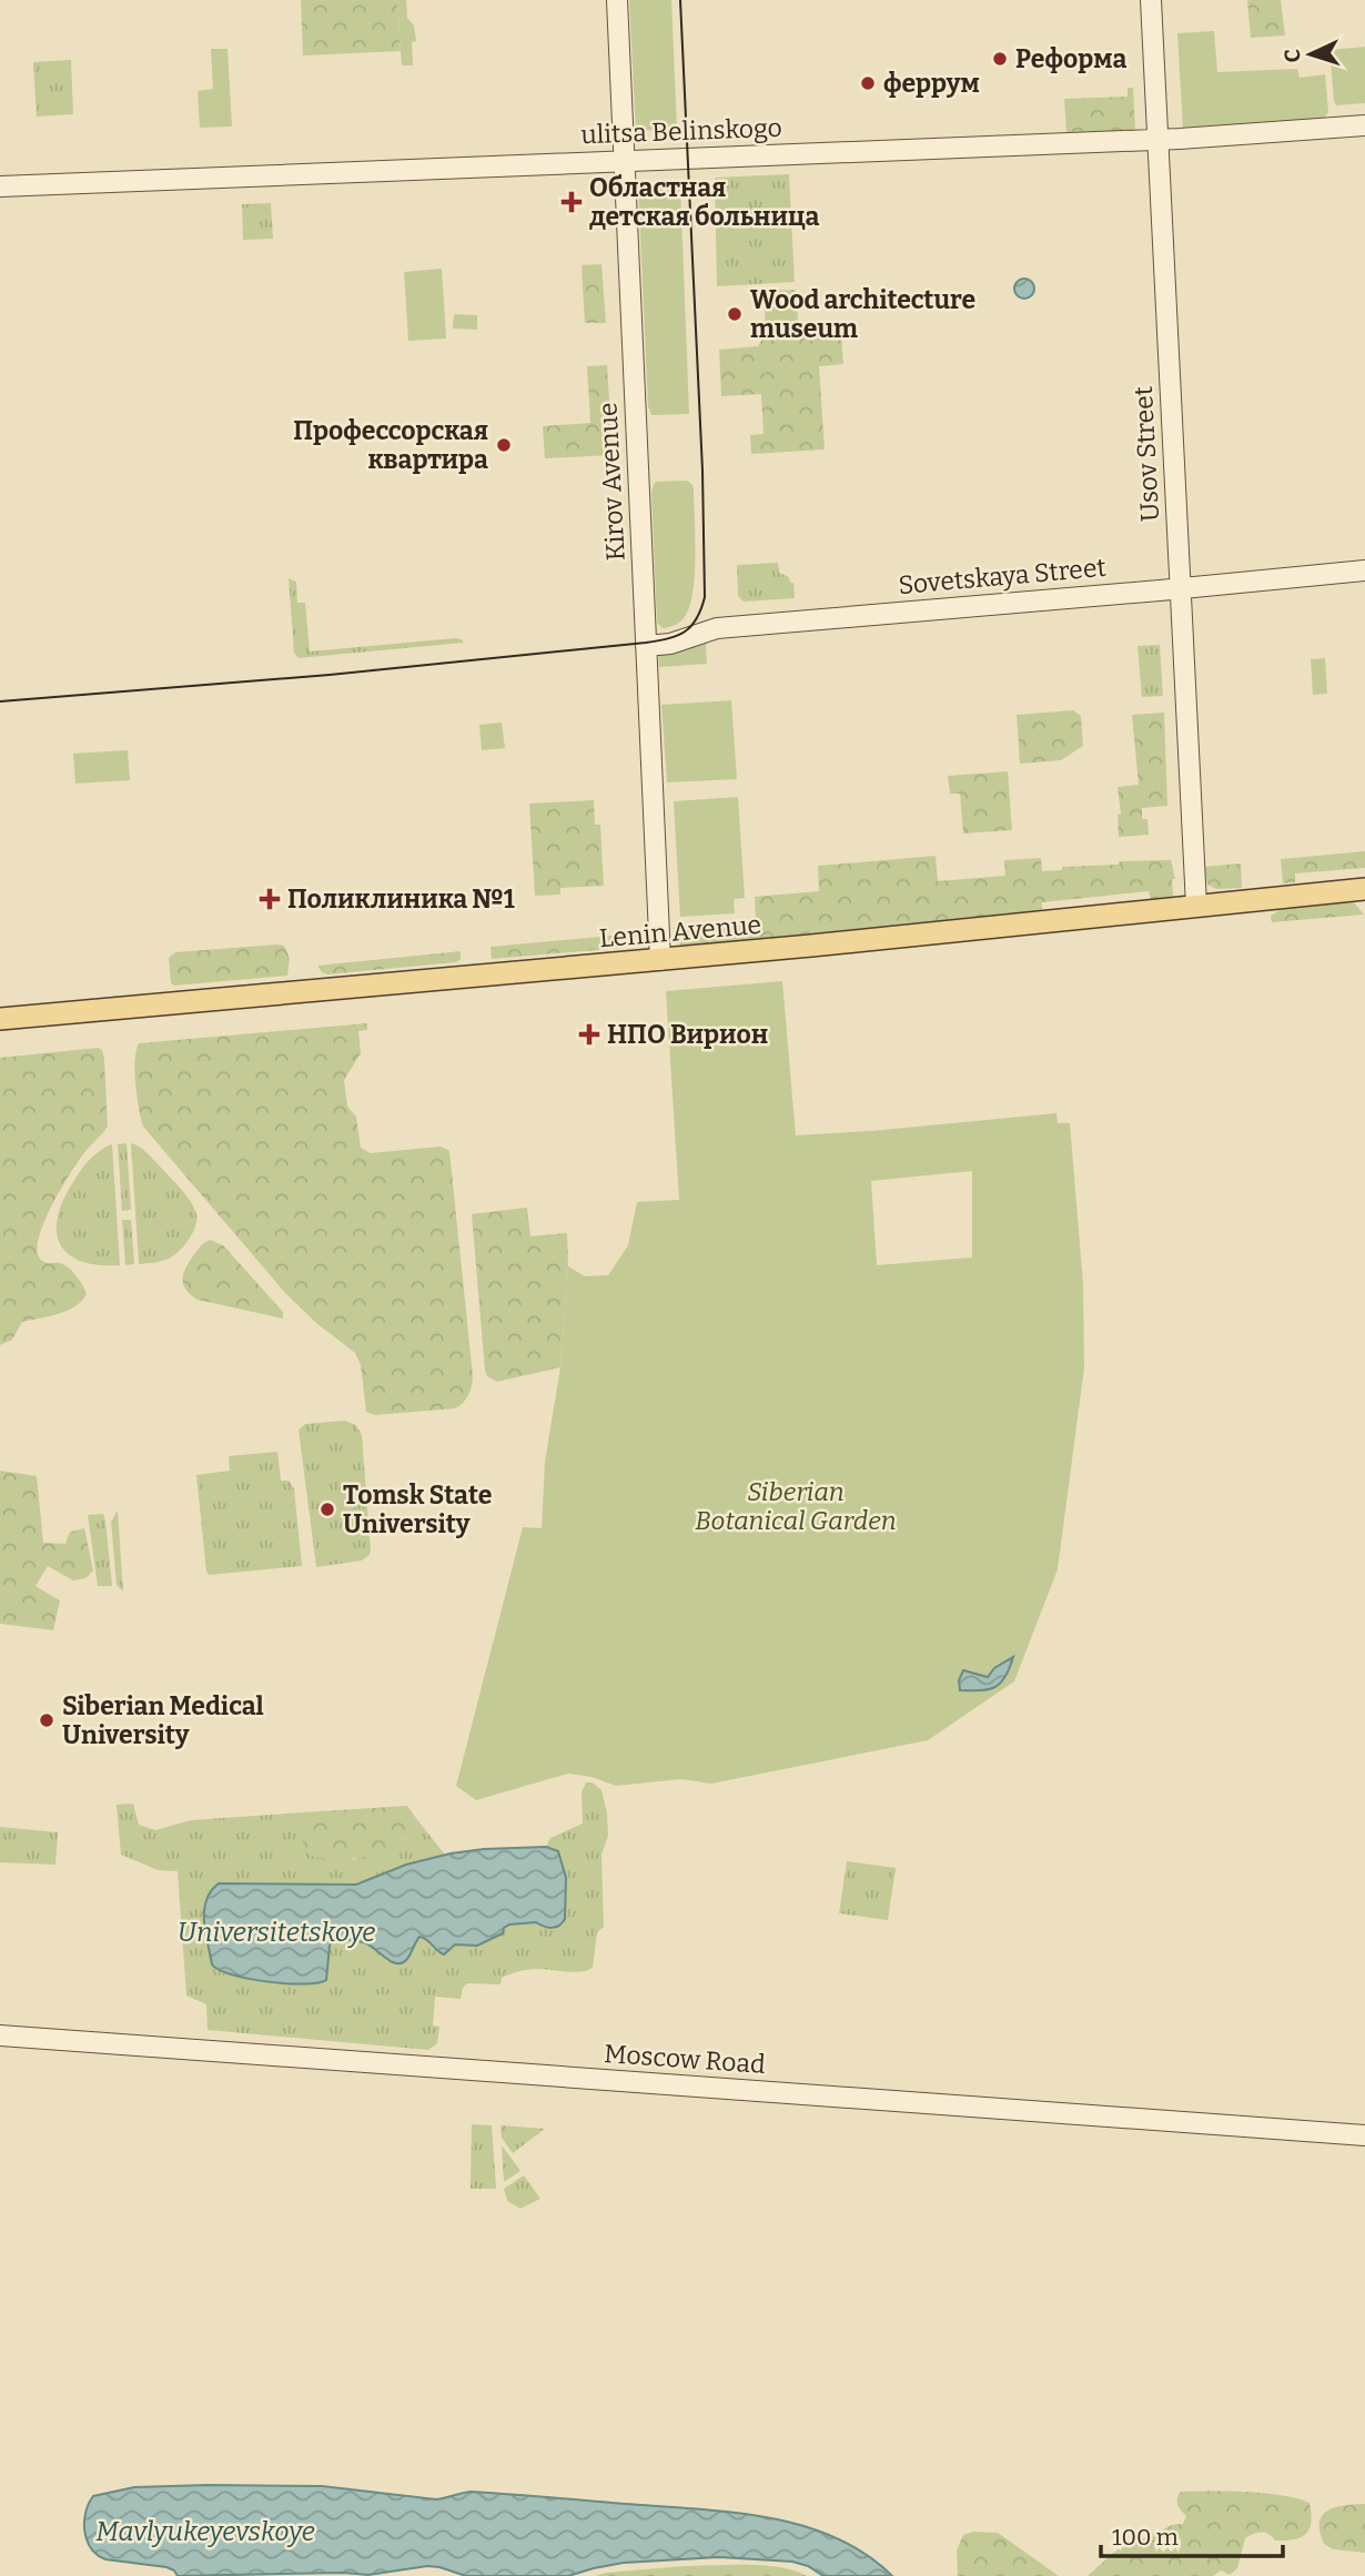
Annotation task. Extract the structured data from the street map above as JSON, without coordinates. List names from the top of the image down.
{
  "streets": {
    "main road": [
      "ulitsa Belinskogo",
      "Usov Street",
      "Kirov Avenue",
      "Sovetskaya Street",
      "Lenin Avenue",
      "Moscow Road"
    ]
  },
  "crossings": [
    ["ulitsa Belinskogo", "Usov Street"],
    ["ulitsa Belinskogo", "Kirov Avenue"],
    ["Usov Street", "Sovetskaya Street"],
    ["Usov Street", "Lenin Avenue"],
    ["Kirov Avenue", "Sovetskaya Street"],
    ["Kirov Avenue", "Lenin Avenue"]
  ],
  "water": ["Universitetskoye", "Mavlyukeyevskoye"],
  "parks": ["Siberian Botanical Garden"],
  "places": {
    "other": [
      "Реформа",
      "феррум",
      "Wood architecture museum",
      "Профессорская квартира",
      "Tomsk State University",
      "Siberian Medical University"
    ],
    "health": ["Областная детская больница", "Поликлиника №1", "НПО Вирион"]
  },
  "scale_bar": "100 m",
  "north": "left"
}
